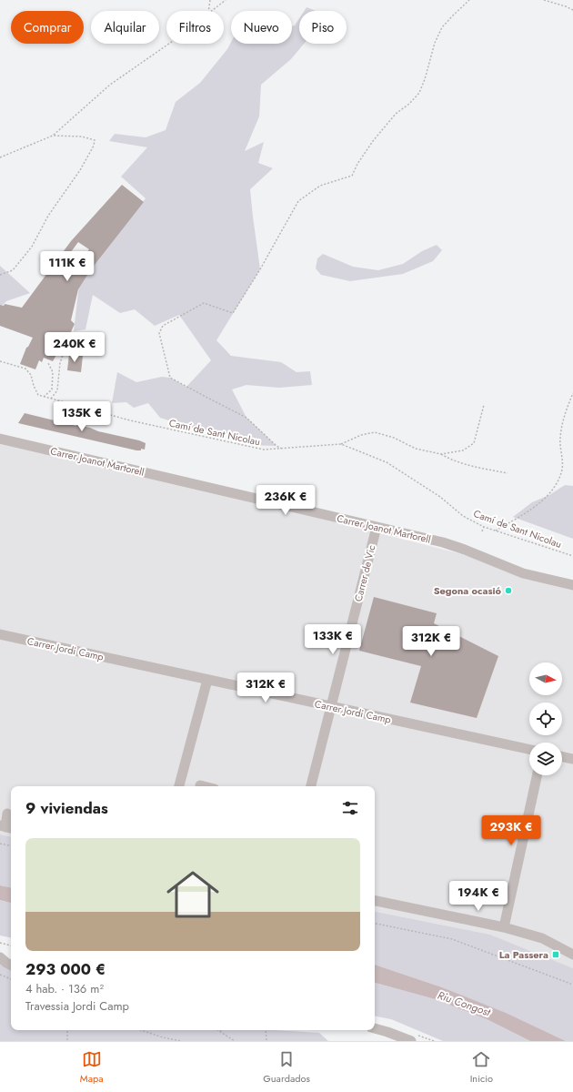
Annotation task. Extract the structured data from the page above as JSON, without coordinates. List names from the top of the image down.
{
  "streets": {
    "street": ["Carrer Joanot Martorell", "Carrer de Vic", "Carrer Jordi Camp"],
    "path": ["Camí de Sant Nicolau"]
  },
  "crossings": [
    ["Carrer Joanot Martorell", "Carrer de Vic"],
    ["Carrer de Vic", "Carrer Jordi Camp"]
  ],
  "water": ["Riu Congost"],
  "places": {
    "other": ["Segona ocasió"],
    "transit": ["La Passera"]
  },
  "north": "right",
  "page": {
    "chip": [
      "Comprar",
      "Alquilar",
      "Filtros",
      "Nuevo",
      "Piso"
    ],
    "price": [
      "111K €",
      "240K €",
      "135K €",
      "236K €",
      "133K €",
      "312K €",
      "312K €",
      "293K €",
      "194K €"
    ],
    "heading": "9 viviendas",
    "list": [
      {
        "name": "293 000 €",
        "note": "4 hab. · 136 m² · Travessia Jordi Camp"
      }
    ],
    "tabs": ["Mapa", "Guardados", "Inicio"]
  }
}
